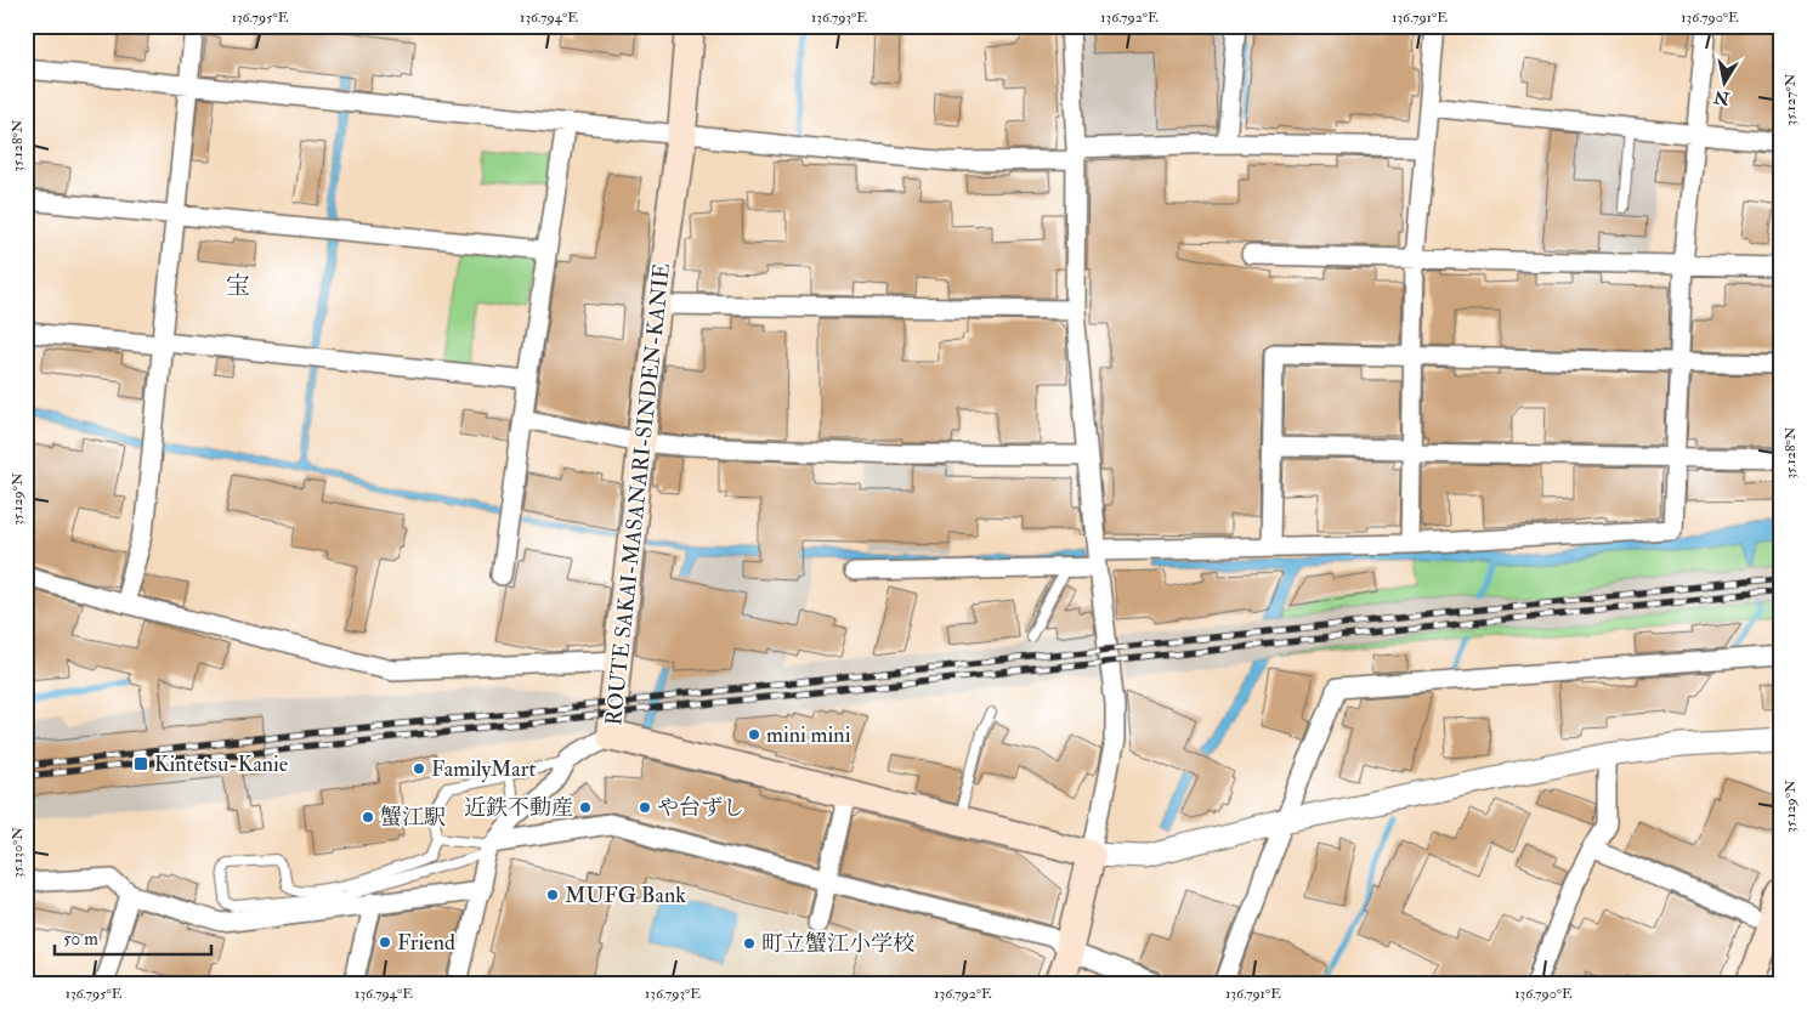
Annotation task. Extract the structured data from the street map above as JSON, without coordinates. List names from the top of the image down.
{
  "streets": {
    "main road": ["ROUTE SAKAI-MASANARI-SINDEN-KANIE"]
  },
  "districts": ["宝"],
  "places": {
    "other": [
      "mini mini",
      "FamilyMart",
      "近鉄不動産",
      "や台ずし",
      "蟹江駅",
      "MUFG Bank",
      "Friend",
      "町立蟹江小学校"
    ],
    "transit": ["Kintetsu-Kanie"]
  },
  "scale_bar": "50 m",
  "north": "bottom",
  "coordinates": [
    "136.795°E",
    "136.794°E",
    "136.793°E",
    "136.792°E",
    "136.791°E",
    "136.790°E",
    "35.127°N",
    "35.128°N",
    "35.129°N",
    "35.130°N"
  ]
}
